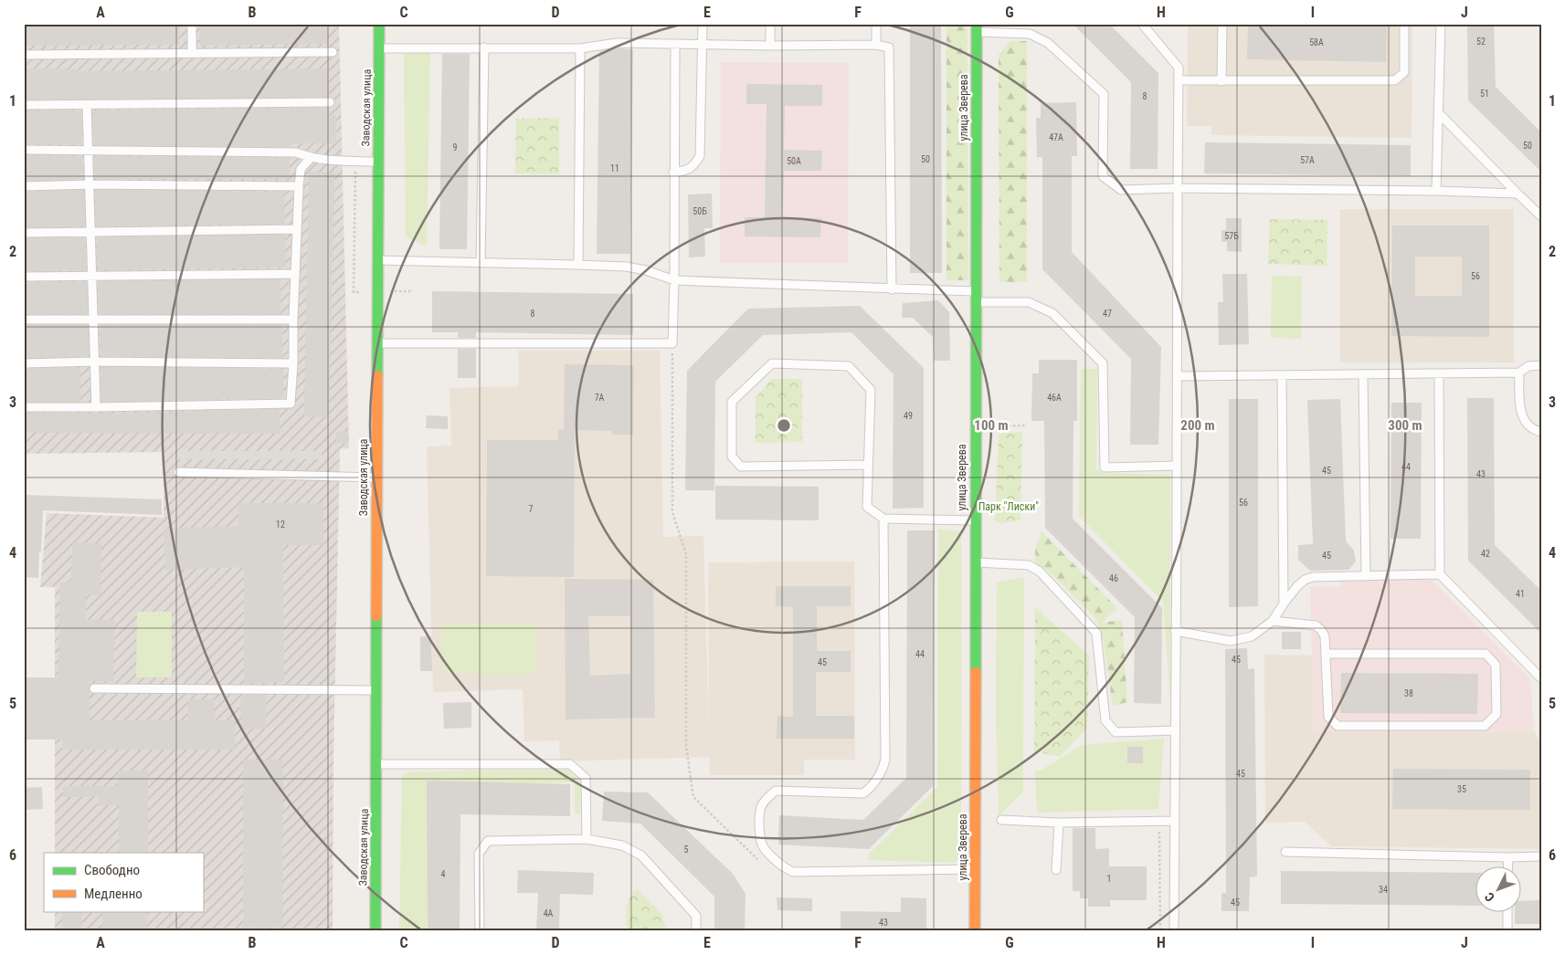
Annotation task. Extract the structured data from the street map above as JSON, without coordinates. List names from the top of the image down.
{
  "streets": {
    "street": ["Заводская улица", "улица Зверева"]
  },
  "parks": ["Парк \"Лиски\""],
  "house_numbers": [
    "52",
    "58А",
    "51",
    "8",
    "47А",
    "50",
    "9",
    "50",
    "57А",
    "50А",
    "11",
    "50Б",
    "57Б",
    "56",
    "8",
    "47",
    "7А",
    "46А",
    "49",
    "44",
    "45",
    "43",
    "56",
    "7",
    "12",
    "42",
    "45",
    "46",
    "41",
    "44",
    "45",
    "45",
    "38",
    "45",
    "35",
    "5",
    "4",
    "1",
    "34",
    "45",
    "4А",
    "43"
  ],
  "legend": ["Свободно", "Медленно"],
  "north": "bottom left",
  "grid": {
    "columns": [
      "A",
      "B",
      "C",
      "D",
      "E",
      "F",
      "G",
      "H",
      "I",
      "J"
    ],
    "rows": [
      "1",
      "2",
      "3",
      "4",
      "5",
      "6"
    ]
  },
  "rings": ["100 m", "200 m", "300 m"]
}
